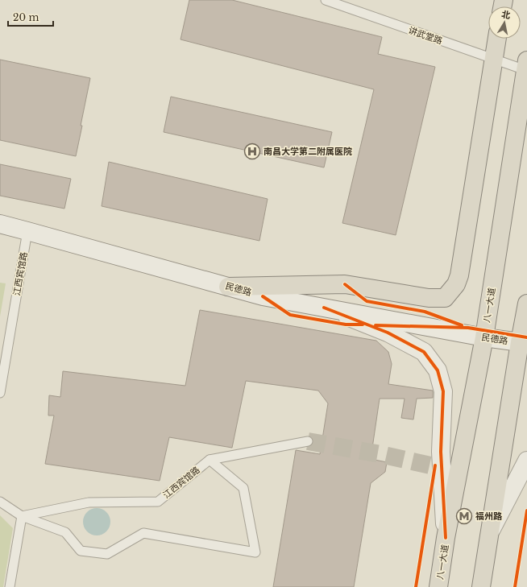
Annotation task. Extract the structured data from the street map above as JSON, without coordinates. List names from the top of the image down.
{
  "streets": {
    "highway": ["八一大道"],
    "main road": ["民德路"],
    "lane": ["讲武堂路", "江西宾馆路"]
  },
  "crossings": [
    ["讲武堂路", "八一大道"],
    ["江西宾馆路", "民德路"],
    ["民德路", "八一大道"]
  ],
  "places": {
    "hospital": ["南昌大学第二附属医院"],
    "metro station": ["福州路"]
  },
  "scale_bar": "20 m",
  "north": "top"
}
